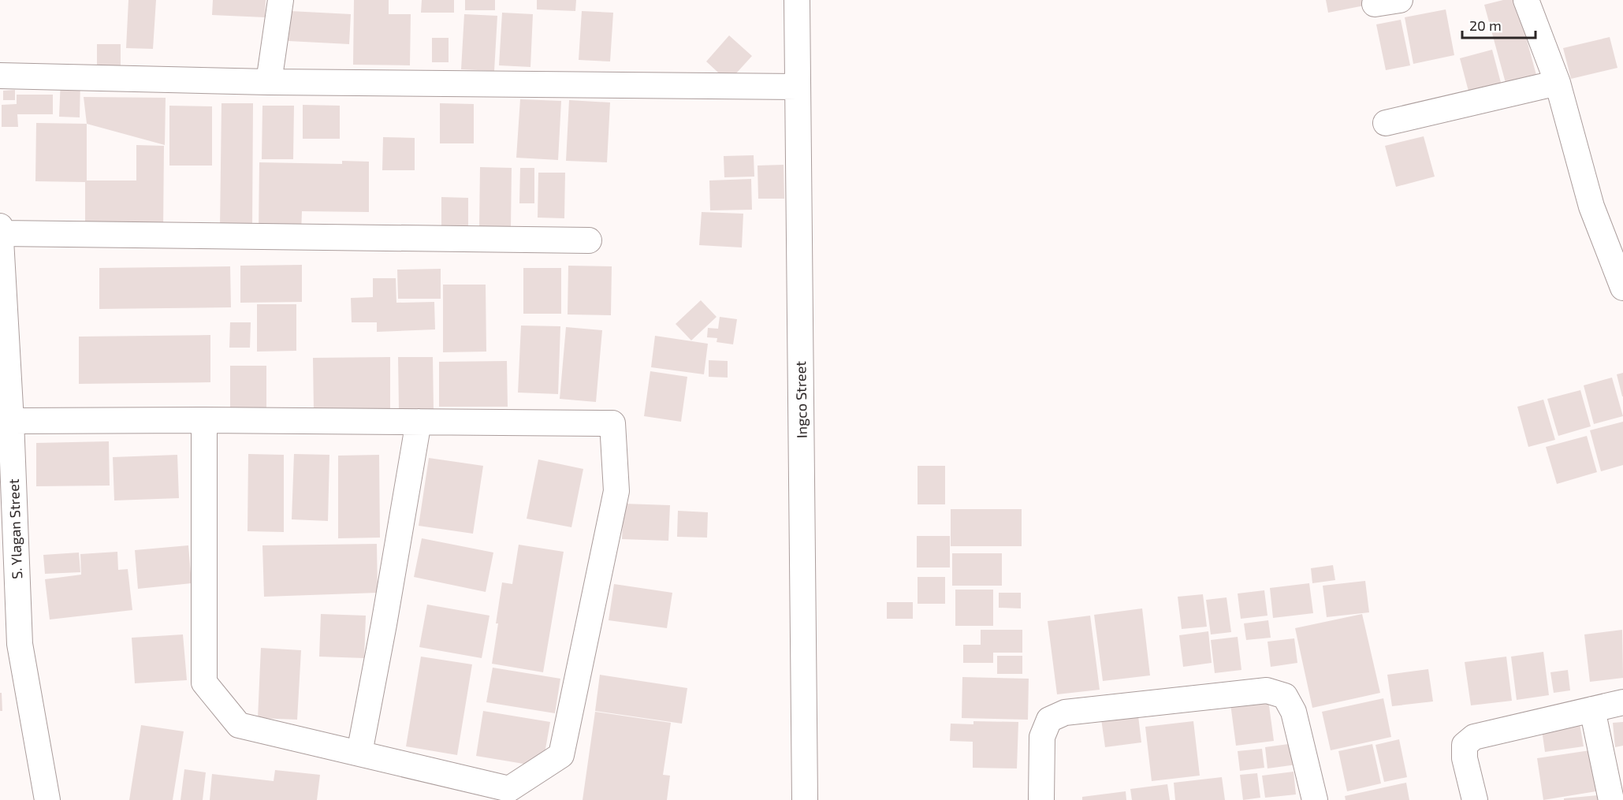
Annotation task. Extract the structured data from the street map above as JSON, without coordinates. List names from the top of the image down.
{
  "streets": {
    "street": ["Ingco Street", "S. Ylagan Street"]
  },
  "scale_bar": "20 m"
}
